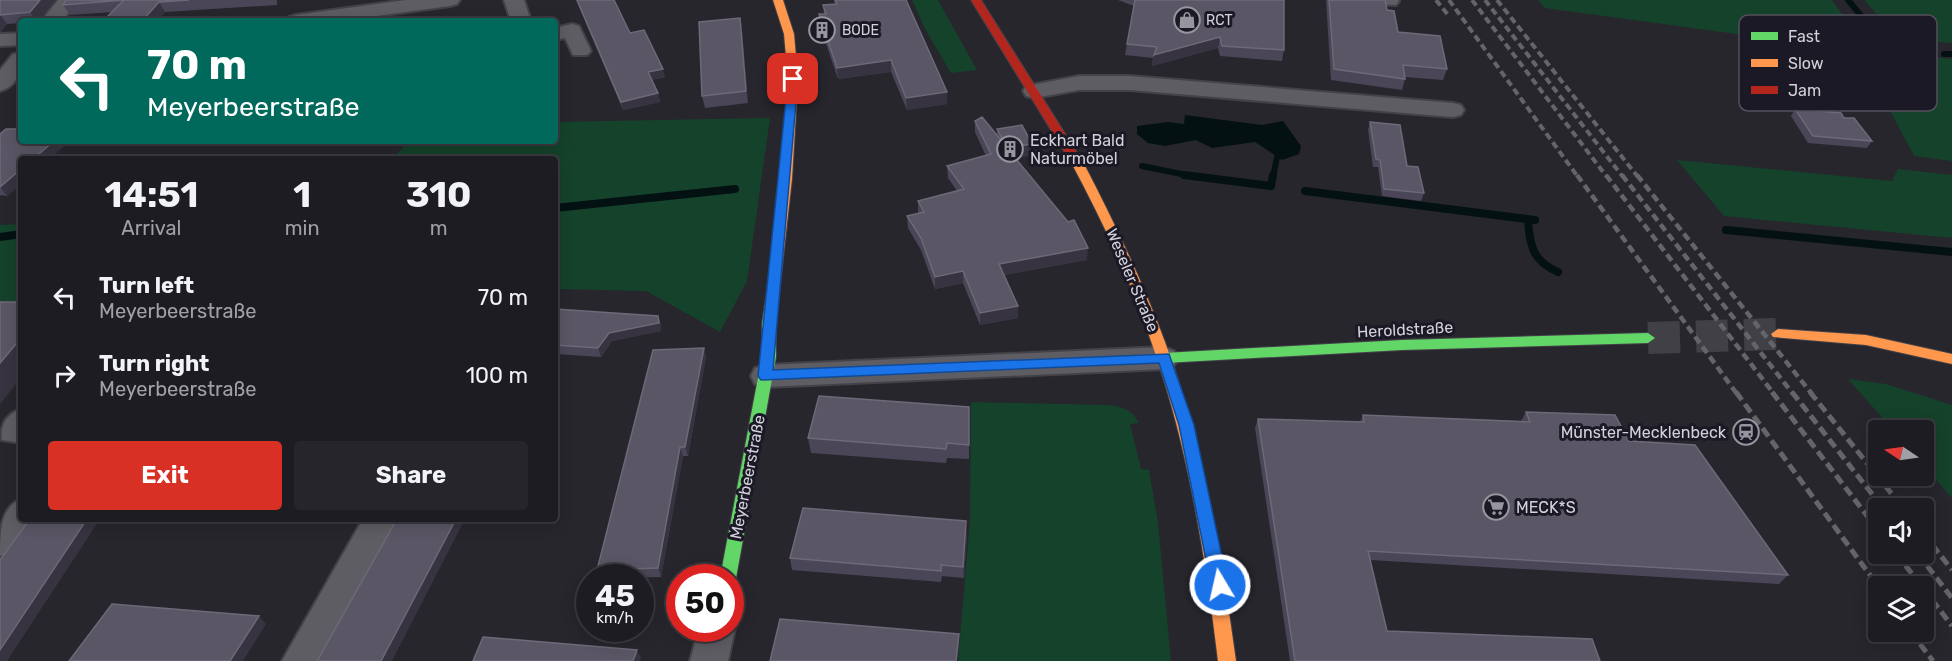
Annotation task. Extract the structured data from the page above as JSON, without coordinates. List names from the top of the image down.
{
  "streets": {
    "main road": ["Weseler Straße", "Heroldstraße", "Meyerbeerstraße"]
  },
  "crossings": [
    ["Weseler Straße", "Heroldstraße"]
  ],
  "places": {
    "shop": ["RCT"],
    "building": ["BODE", "Eckhart Bald Naturmöbel"],
    "station": ["Münster-Mecklenbeck"],
    "supermarket": ["MECK*S"]
  },
  "legend": ["Fast", "Slow", "Jam"],
  "north": "left",
  "page": {
    "turn": ["70 m", "Meyerbeerstraße"],
    "eta": [
      "14:51",
      "Arrival",
      "1",
      "min",
      "310",
      "m"
    ],
    "list": [
      {
        "name": "Turn left",
        "note": "Meyerbeerstraße",
        "value": "70 m"
      },
      {
        "name": "Turn right",
        "note": "Meyerbeerstraße",
        "value": "100 m"
      }
    ],
    "buttons": ["Exit", "Share"],
    "speed": "45 km/h",
    "limit": "50"
  }
}
